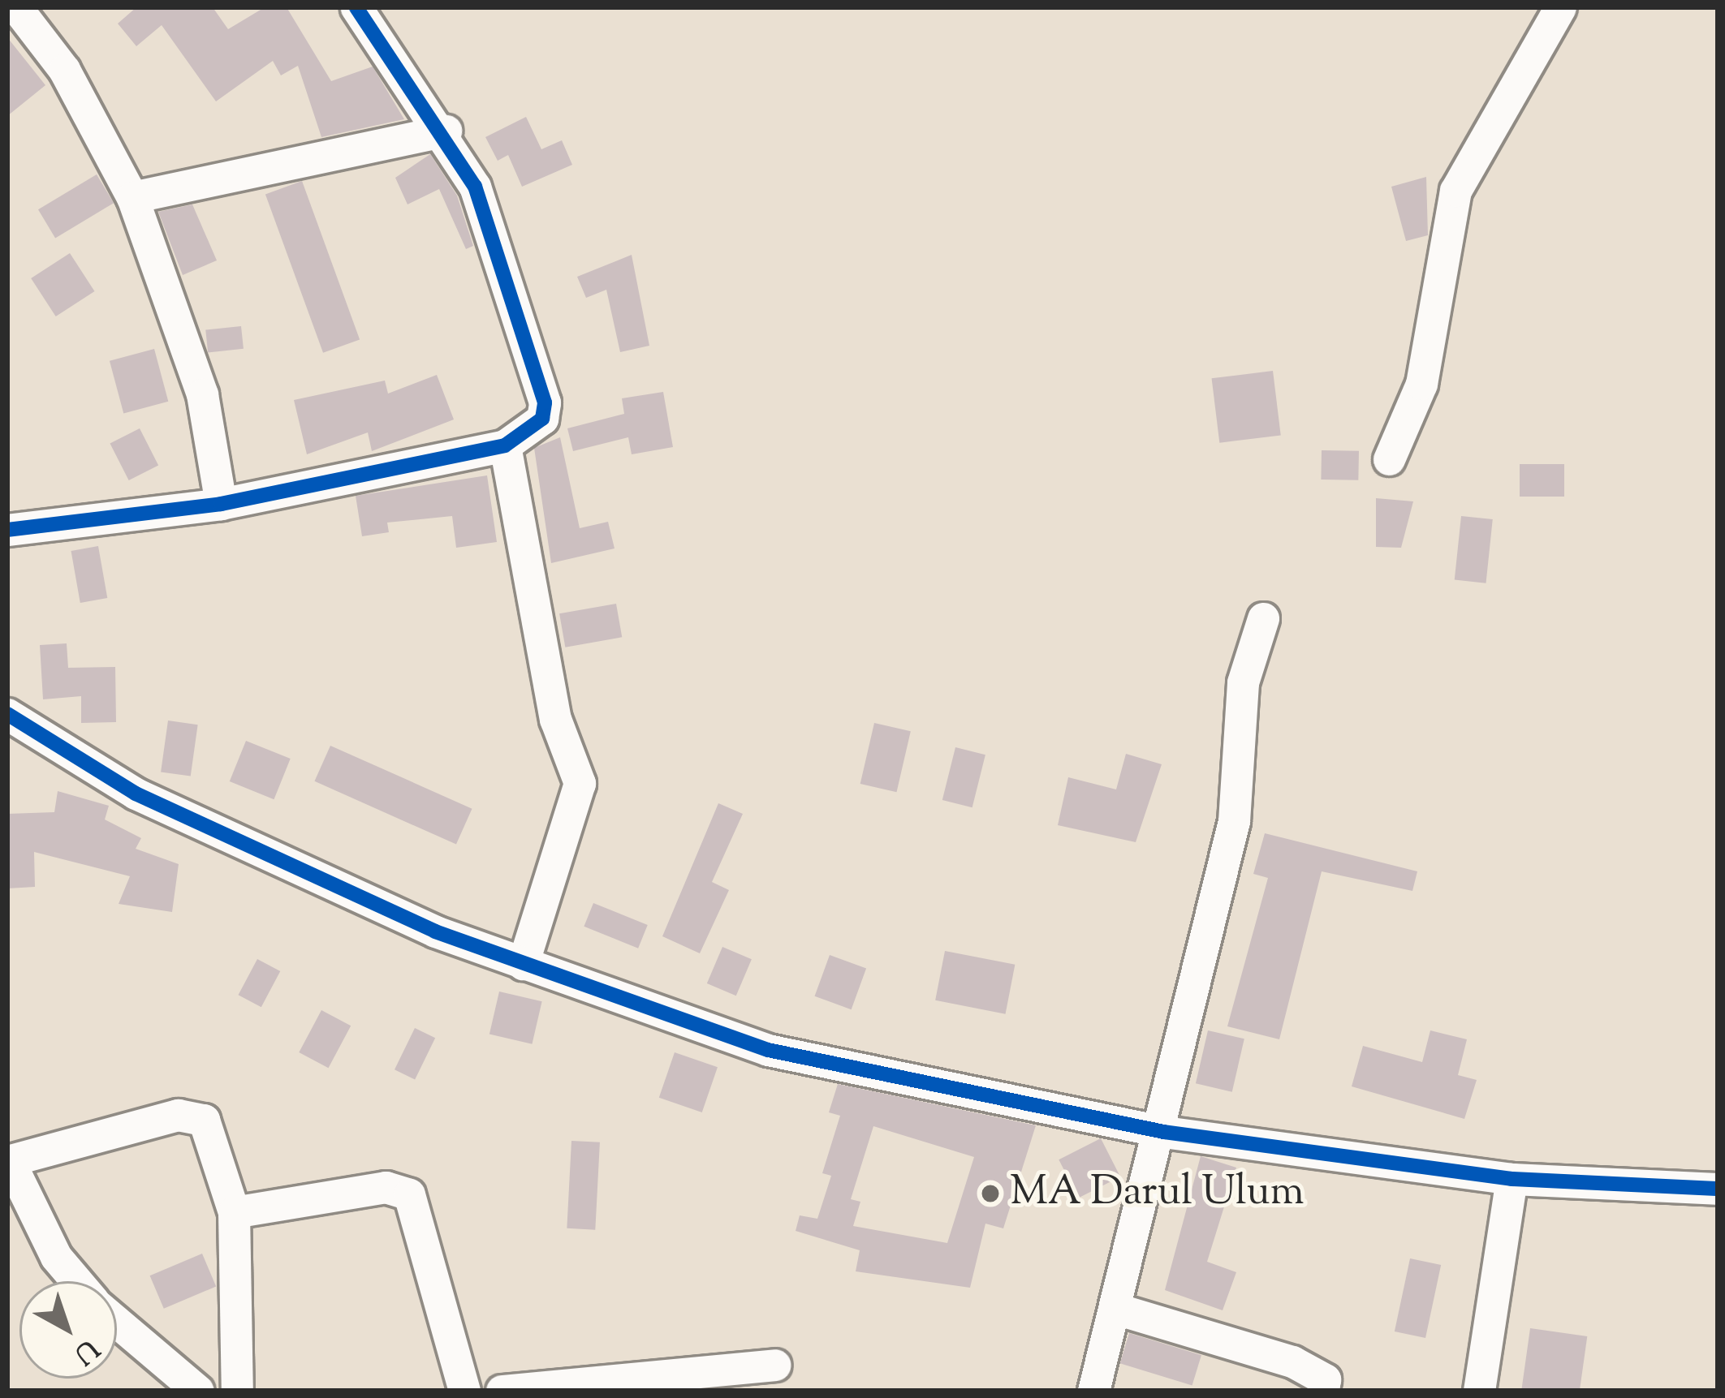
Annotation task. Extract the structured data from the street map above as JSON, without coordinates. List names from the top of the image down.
{
  "places": ["MA Darul Ulum"],
  "north": "bottom right"
}
